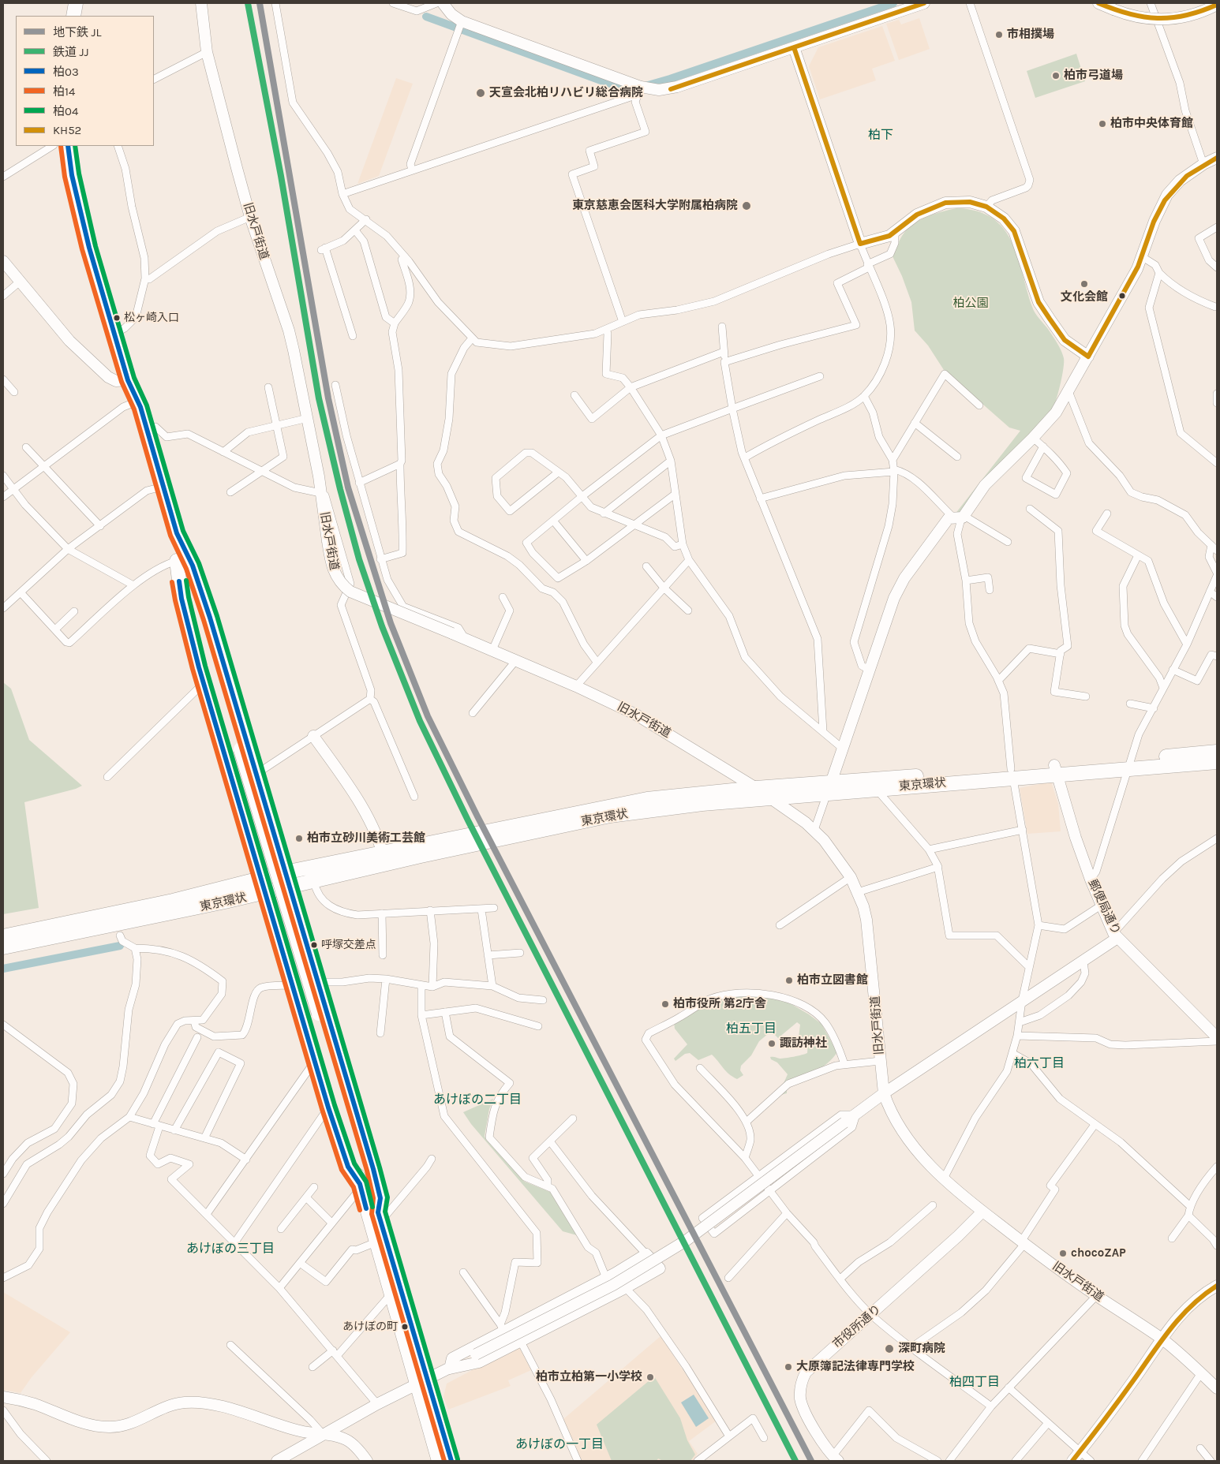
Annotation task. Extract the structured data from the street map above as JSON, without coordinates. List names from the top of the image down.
{
  "streets": {
    "highway": ["東京環状"],
    "street": ["旧水戸街道", "郵便局通り", "市役所通り"]
  },
  "crossings": [
    ["旧水戸街道", "東京環状"],
    ["旧水戸街道", "市役所通り"],
    ["東京環状", "郵便局通り"]
  ],
  "districts": [
    "柏下",
    "柏五丁目",
    "柏六丁目",
    "あけぼの二丁目",
    "あけぼの三丁目",
    "柏四丁目",
    "あけぼの一丁目"
  ],
  "parks": ["柏公園"],
  "places": [
    "市相撲場",
    "柏市弓道場",
    "天宣会北柏リハビリ総合病院",
    "柏市中央体育館",
    "東京慈恵会医科大学附属柏病院",
    "文化会館",
    "松ヶ崎入口",
    "柏市立砂川美術工芸館",
    "呼塚交差点",
    "柏市立図書館",
    "柏市役所 第2庁舎",
    "諏訪神社",
    "chocoZAP",
    "あけぼの町",
    "深町病院",
    "大原簿記法律専門学校",
    "柏市立柏第一小学校"
  ],
  "lines": [
    "metro line JL",
    "rail line JJ",
    "transit line KH52",
    "transit line 柏03",
    "transit line 柏14",
    "transit line 柏04"
  ],
  "legend": [
    "地下鉄 JL",
    "鉄道 JJ",
    "柏03",
    "柏14",
    "柏04",
    "KH52"
  ]
}
